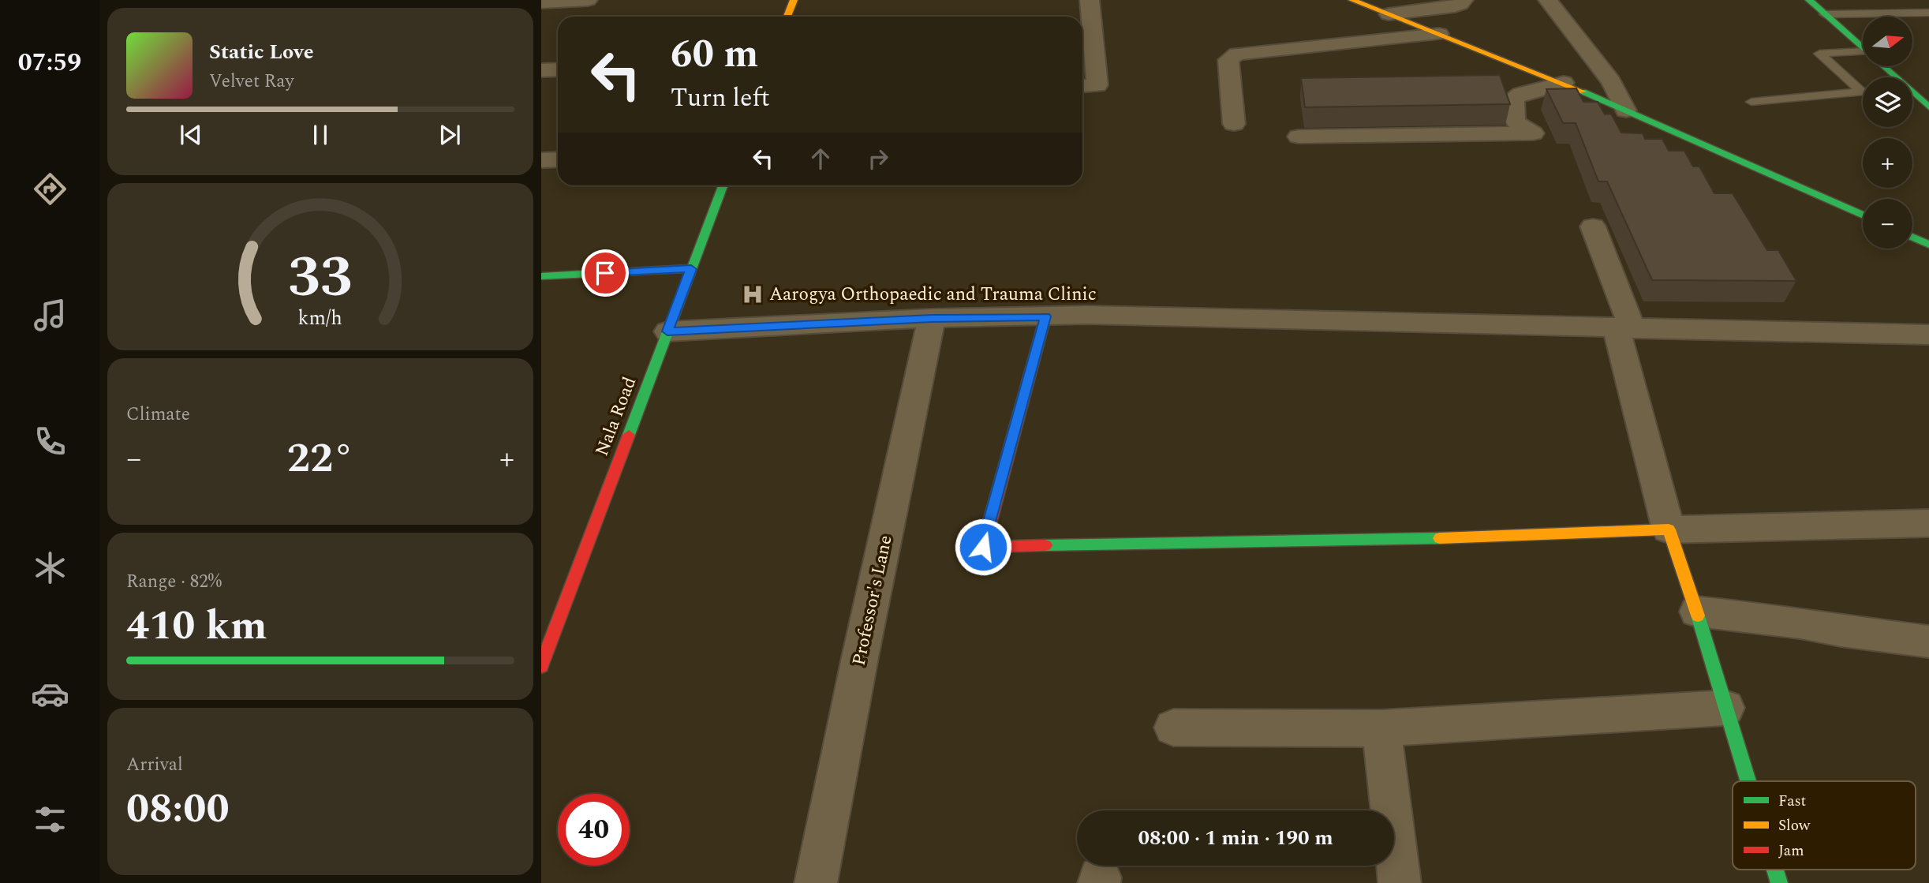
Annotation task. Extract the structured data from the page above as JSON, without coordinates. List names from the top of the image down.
{
  "streets": {
    "main road": ["Nala Road"],
    "street": ["Professor's Lane"]
  },
  "places": {
    "hospital": ["Aarogya Orthopaedic and Trauma Clinic"]
  },
  "legend": ["Fast", "Slow", "Jam"],
  "north": "right",
  "page": {
    "tabs": "07:59",
    "map_buttons": ["+", "−"],
    "turn": ["60 m", "Turn left"],
    "song": ["Static Love", "Velvet Ray"],
    "tile": [
      "Climate",
      ["Range · 82%", "410 km"],
      ["Arrival", "08:00"]
    ],
    "heat": ["−", "22°", "+"],
    "limit": "40",
    "trip": "08:00 · 1 min · 190 m",
    "gauge": ["33", "km/h"]
  }
}
